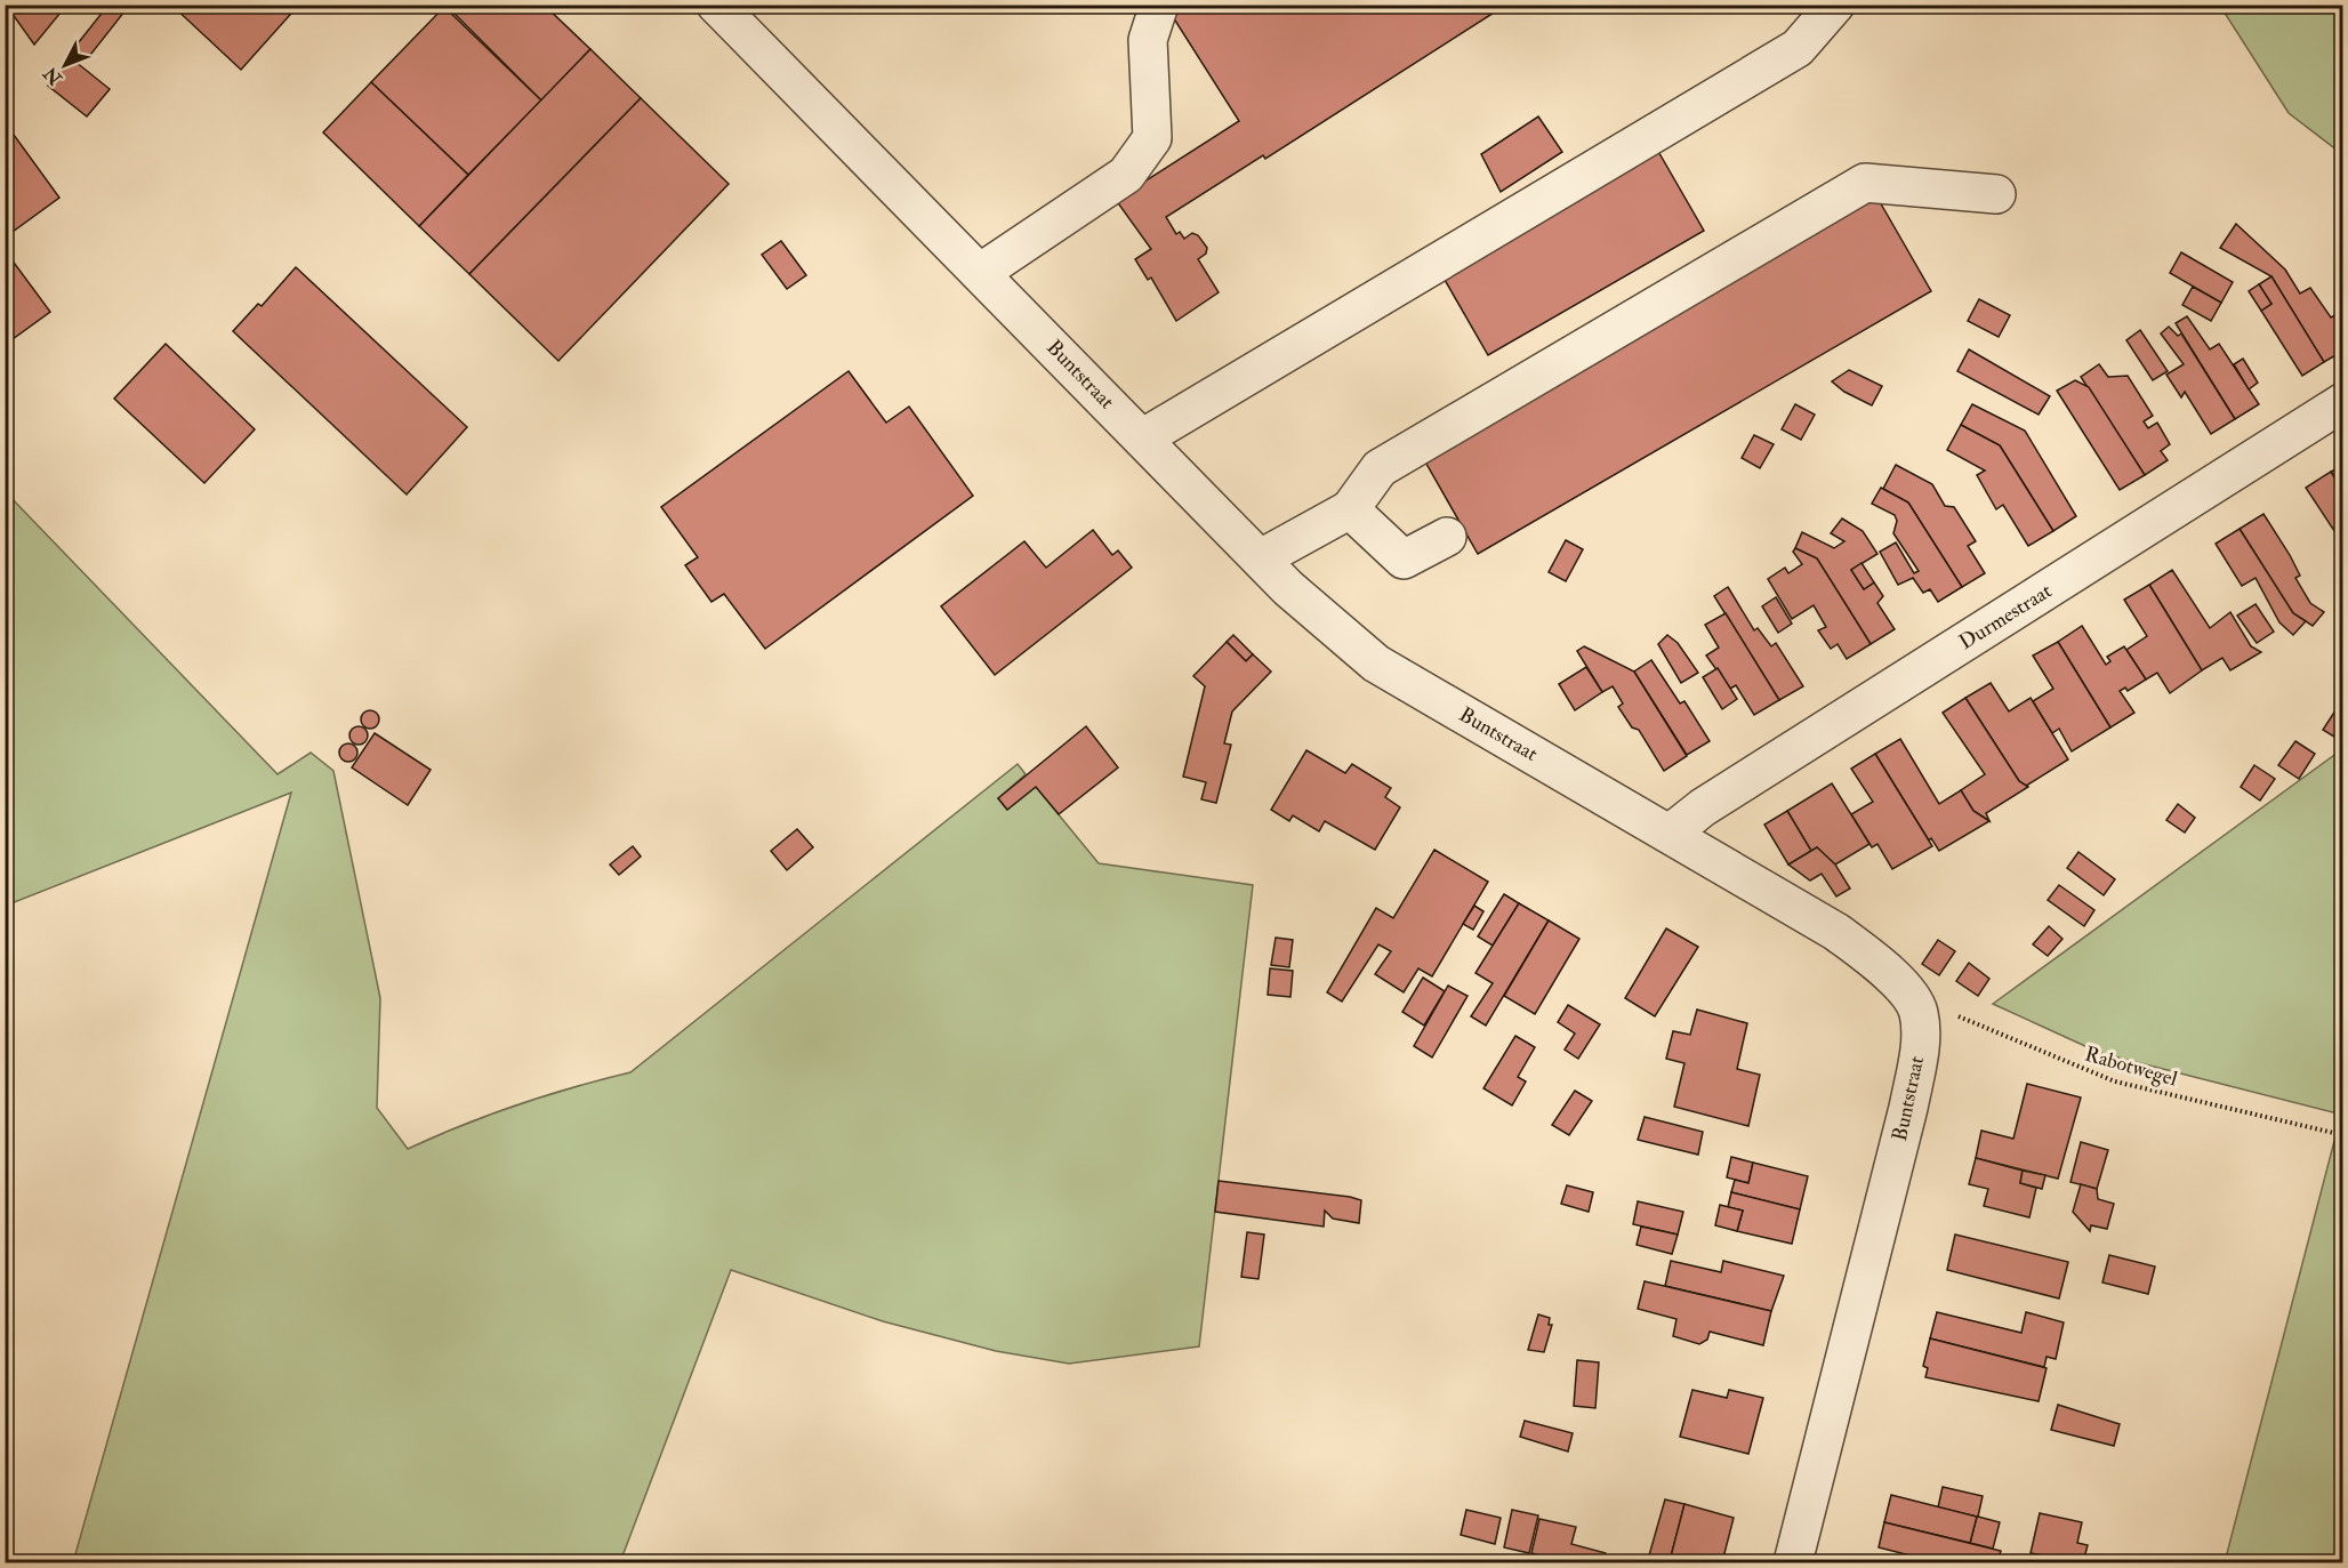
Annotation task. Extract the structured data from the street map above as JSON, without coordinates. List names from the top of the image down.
{
  "streets": {
    "street": ["Buntstraat", "Durmestraat"],
    "path": ["Rabotwegel"]
  },
  "crossings": [
    ["Buntstraat", "Durmestraat"],
    ["Buntstraat", "Rabotwegel"]
  ],
  "north": "bottom left"
}
